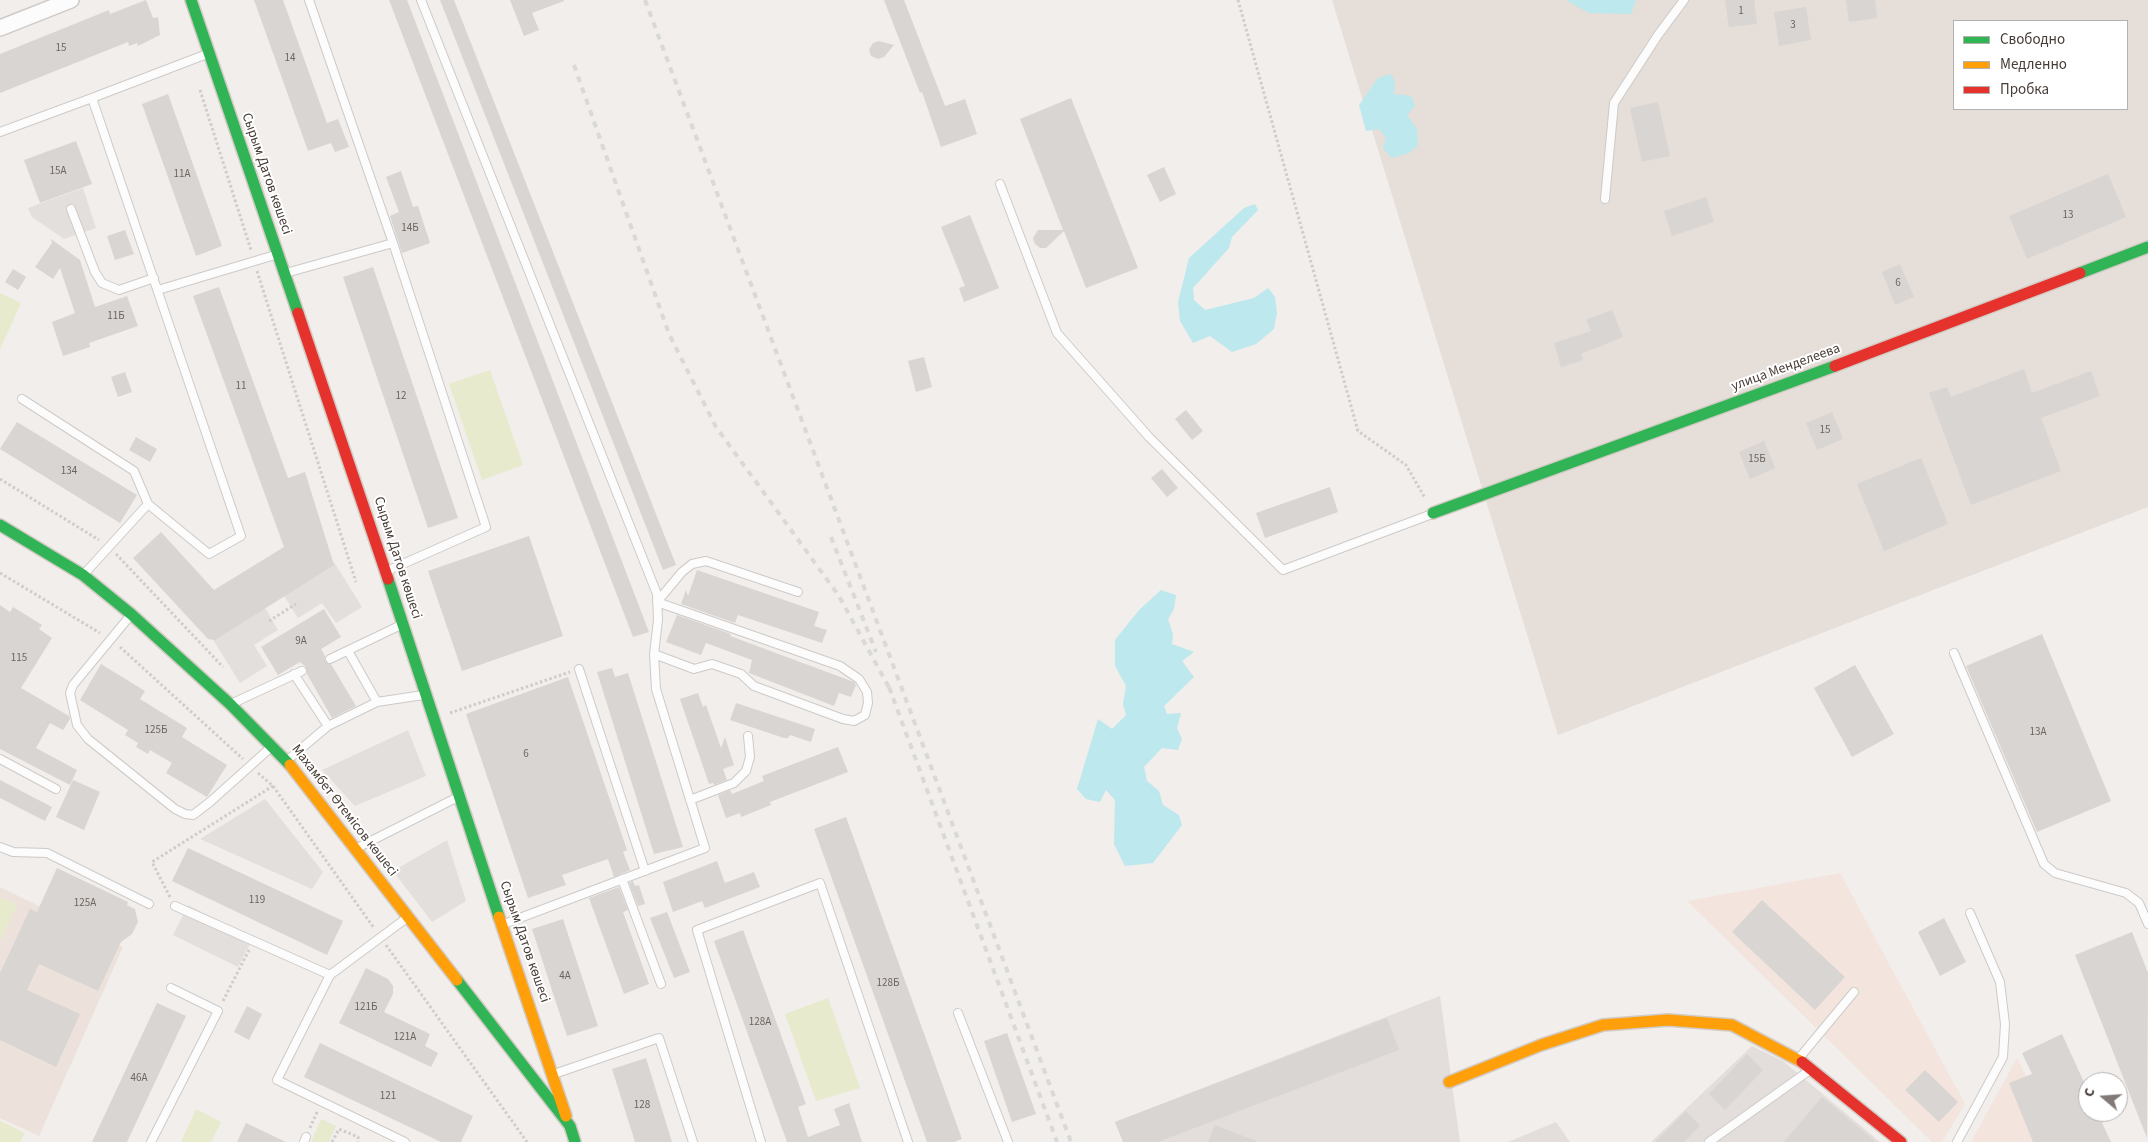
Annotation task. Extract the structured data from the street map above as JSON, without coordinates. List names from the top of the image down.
{
  "streets": {
    "main road": ["Сырым Датов көшесі", "улица Менделеева", "Махамбет Өтемісов көшесі"]
  },
  "crossings": [
    ["Сырым Датов көшесі", "Махамбет Өтемісов көшесі"]
  ],
  "house_numbers": [
    "1",
    "3",
    "15",
    "14",
    "15А",
    "11А",
    "13",
    "14Б",
    "6",
    "11Б",
    "11",
    "12",
    "15",
    "15Б",
    "134",
    "9А",
    "115",
    "125Б",
    "13А",
    "6",
    "119",
    "125А",
    "4А",
    "128Б",
    "121Б",
    "128А",
    "121А",
    "46А",
    "121",
    "128"
  ],
  "legend": ["Свободно", "Медленно", "Пробка"],
  "north": "left"
}
